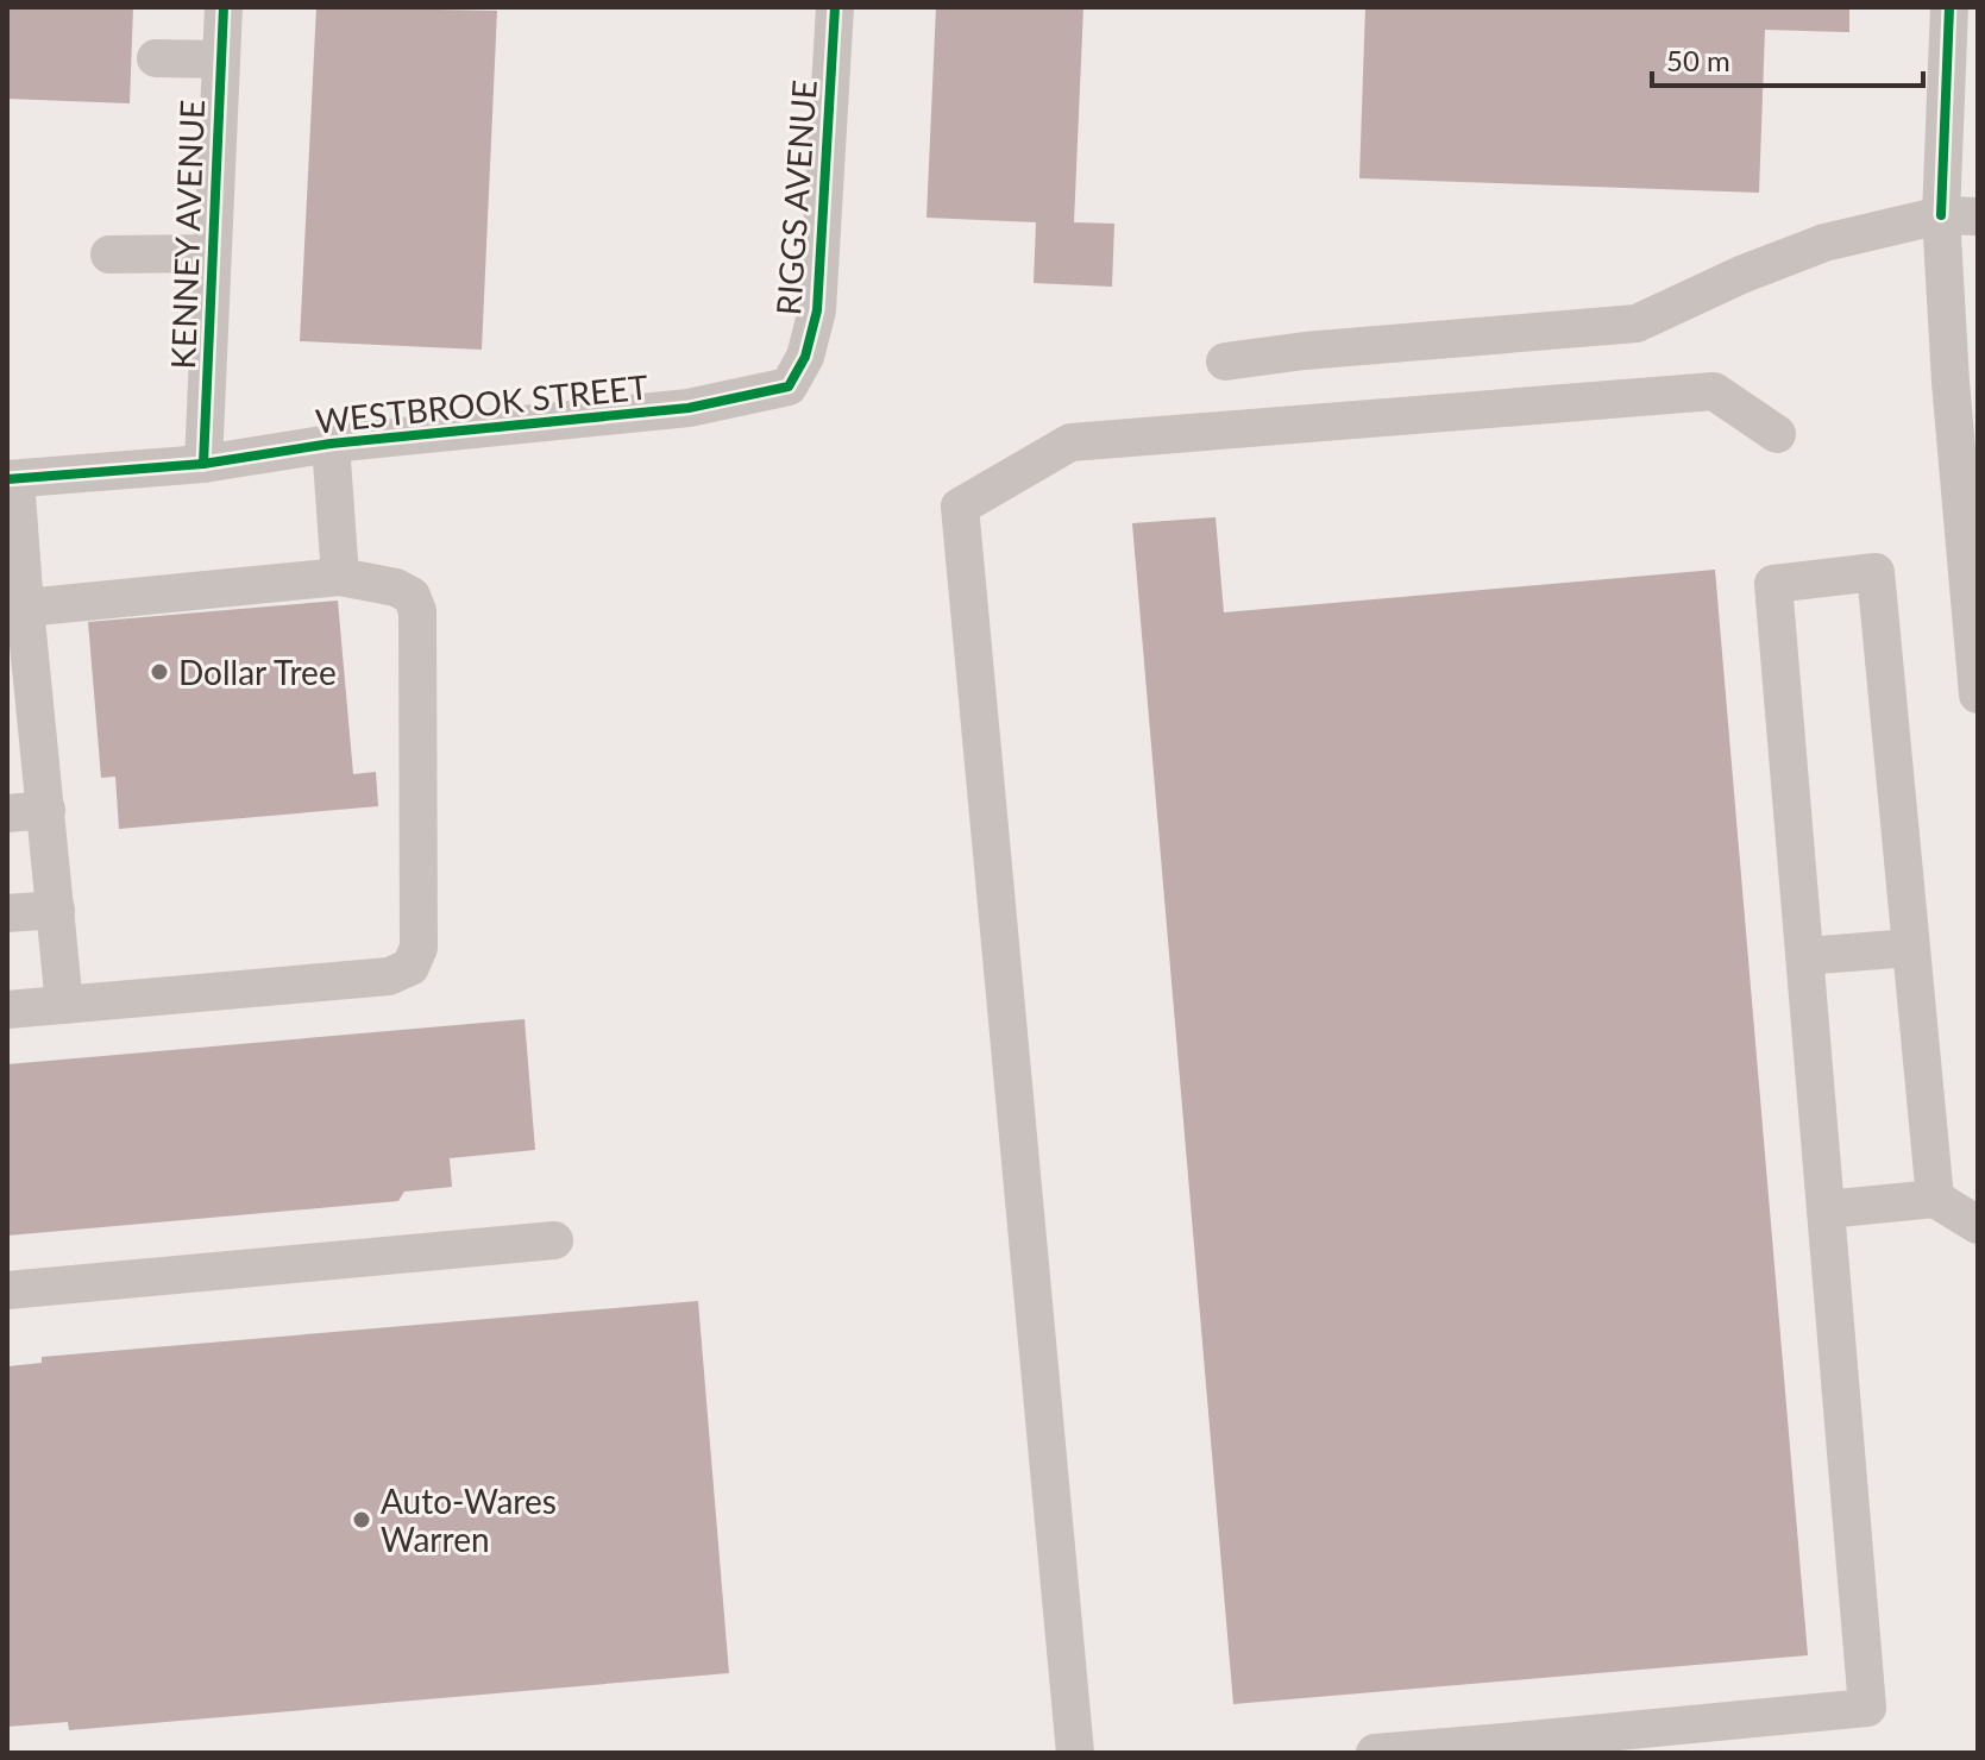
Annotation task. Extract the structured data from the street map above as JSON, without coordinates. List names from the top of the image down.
{
  "streets": {
    "street": ["RIGGS AVENUE", "KENNEY AVENUE", "WESTBROOK STREET"]
  },
  "crossings": [
    ["RIGGS AVENUE", "WESTBROOK STREET"],
    ["KENNEY AVENUE", "WESTBROOK STREET"]
  ],
  "places": ["Dollar Tree", "Auto-Wares Warren"],
  "scale_bar": "50 m"
}
